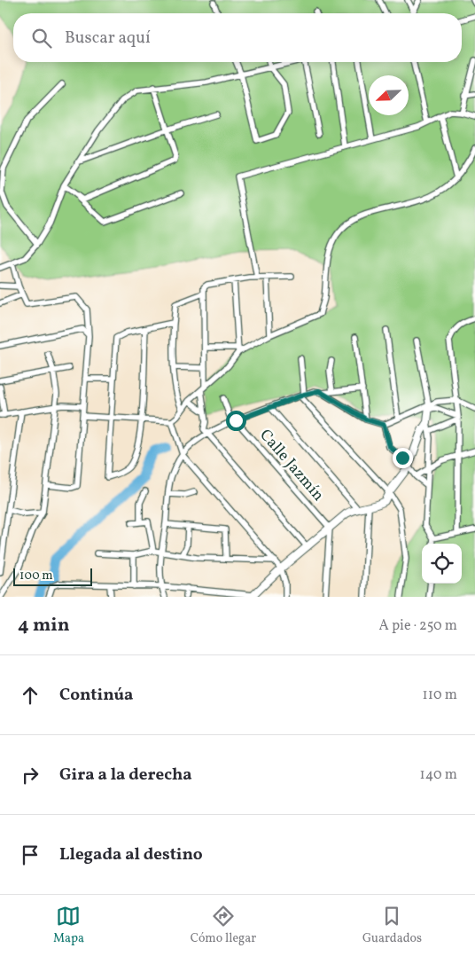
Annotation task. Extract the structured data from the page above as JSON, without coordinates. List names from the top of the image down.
{
  "streets": {
    "street": ["Calle Jazmín"]
  },
  "scale_bar": "100 m",
  "north": "bottom left",
  "page": {
    "search": "Buscar aquí",
    "scale": "100 m",
    "heading": ["4 min", "A pie · 250 m"],
    "list": [
      ["Continúa", "110 m"],
      ["Gira a la derecha", "140 m"],
      "Llegada al destino"
    ],
    "nav": ["Mapa", "Cómo llegar", "Guardados"]
  }
}
